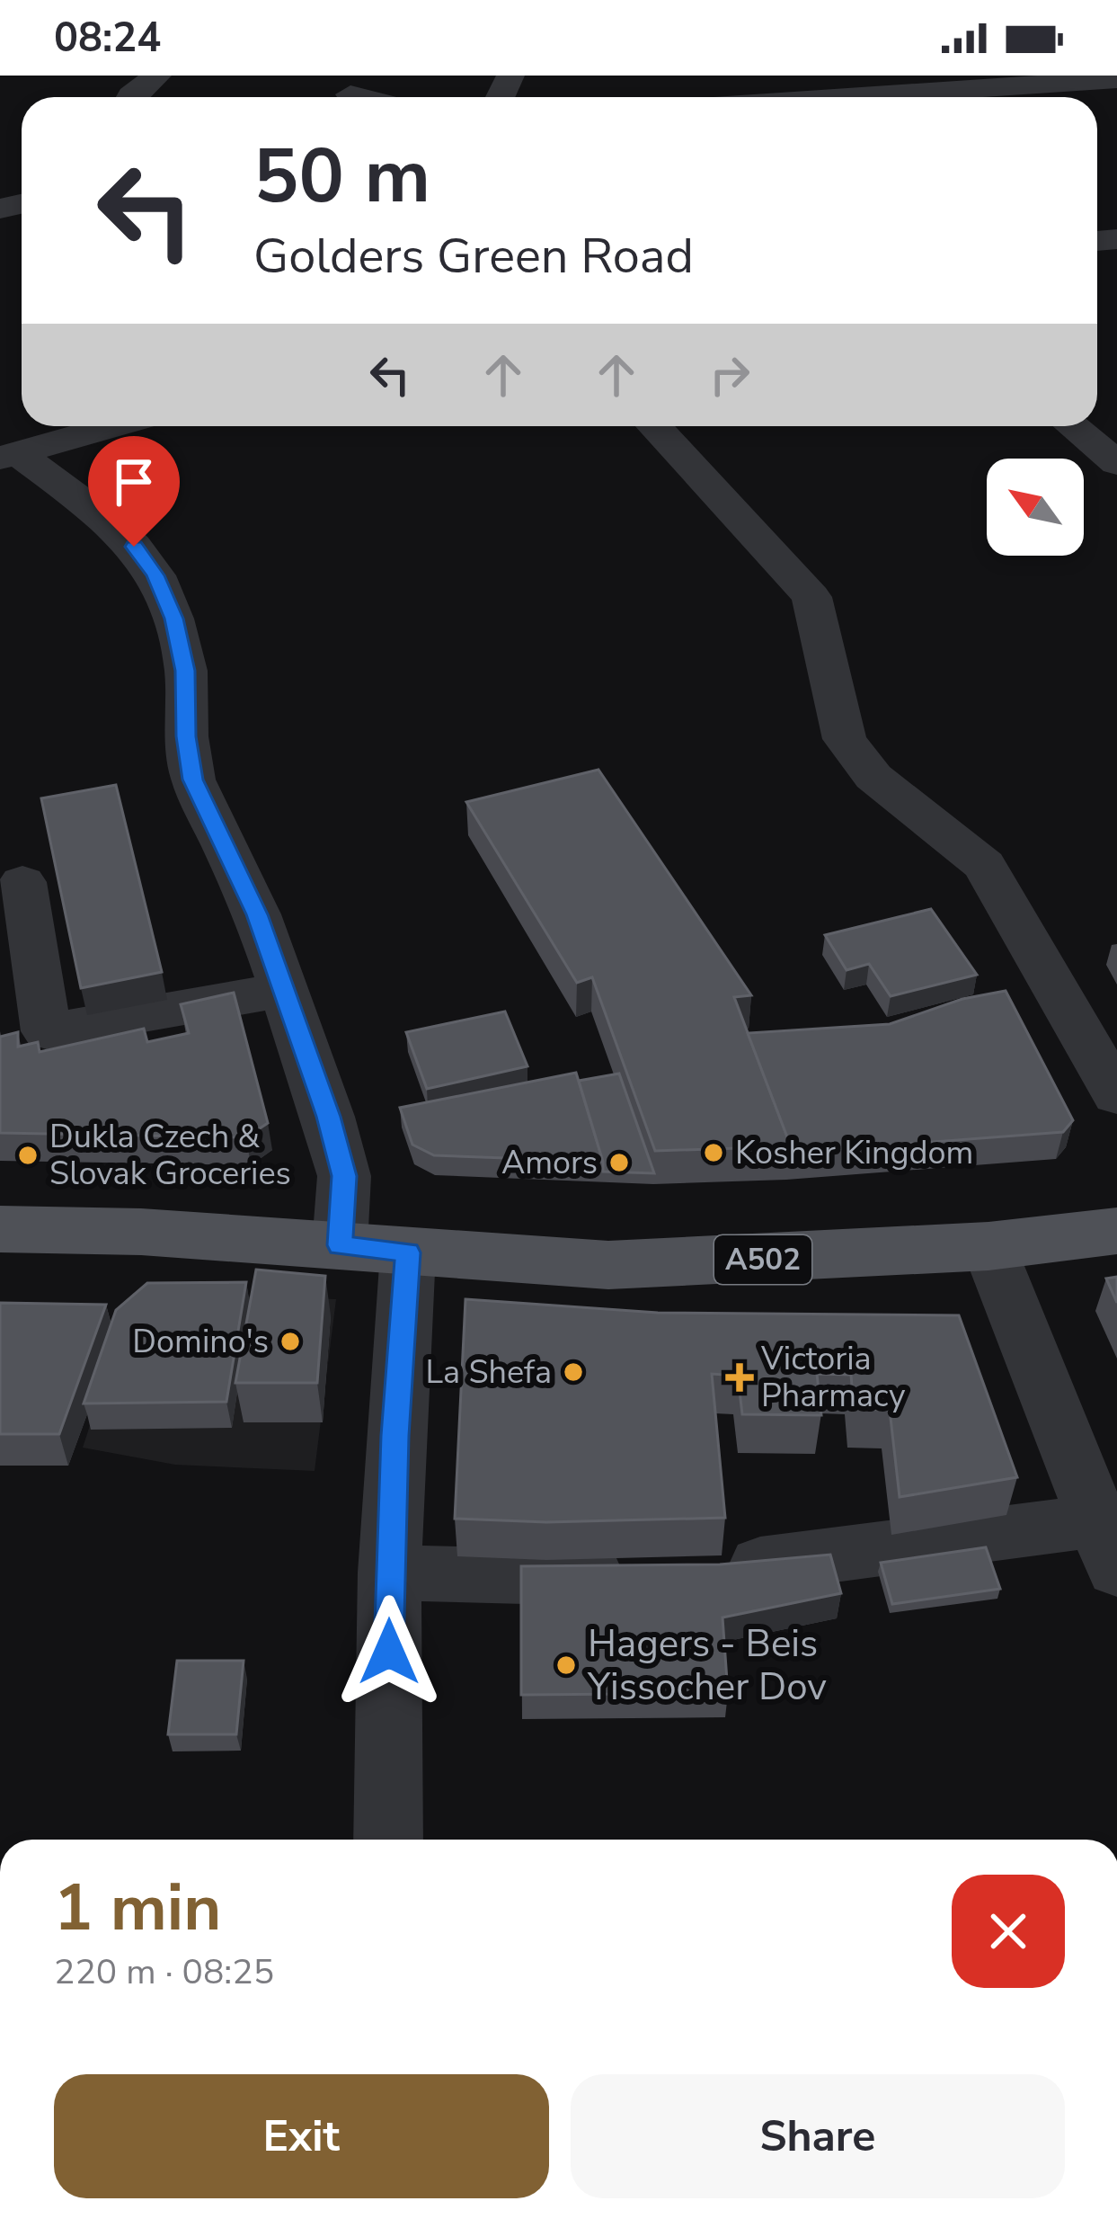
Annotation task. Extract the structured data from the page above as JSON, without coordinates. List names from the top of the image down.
{
  "streets": {
    "main road": ["A502"]
  },
  "places": {
    "other": [
      "Kosher Kingdom",
      "Dukla Czech & Slovak Groceries",
      "Amors",
      "Domino's",
      "La Shefa",
      "Hagers - Beis Yissocher Dov"
    ],
    "health": ["Victoria Pharmacy"]
  },
  "north": "top left",
  "page": {
    "status": "08:24",
    "turn": ["50 m", "Golders Green Road"],
    "heading": ["1 min", "220 m · 08:25"],
    "buttons": ["Exit", "Share"]
  }
}
